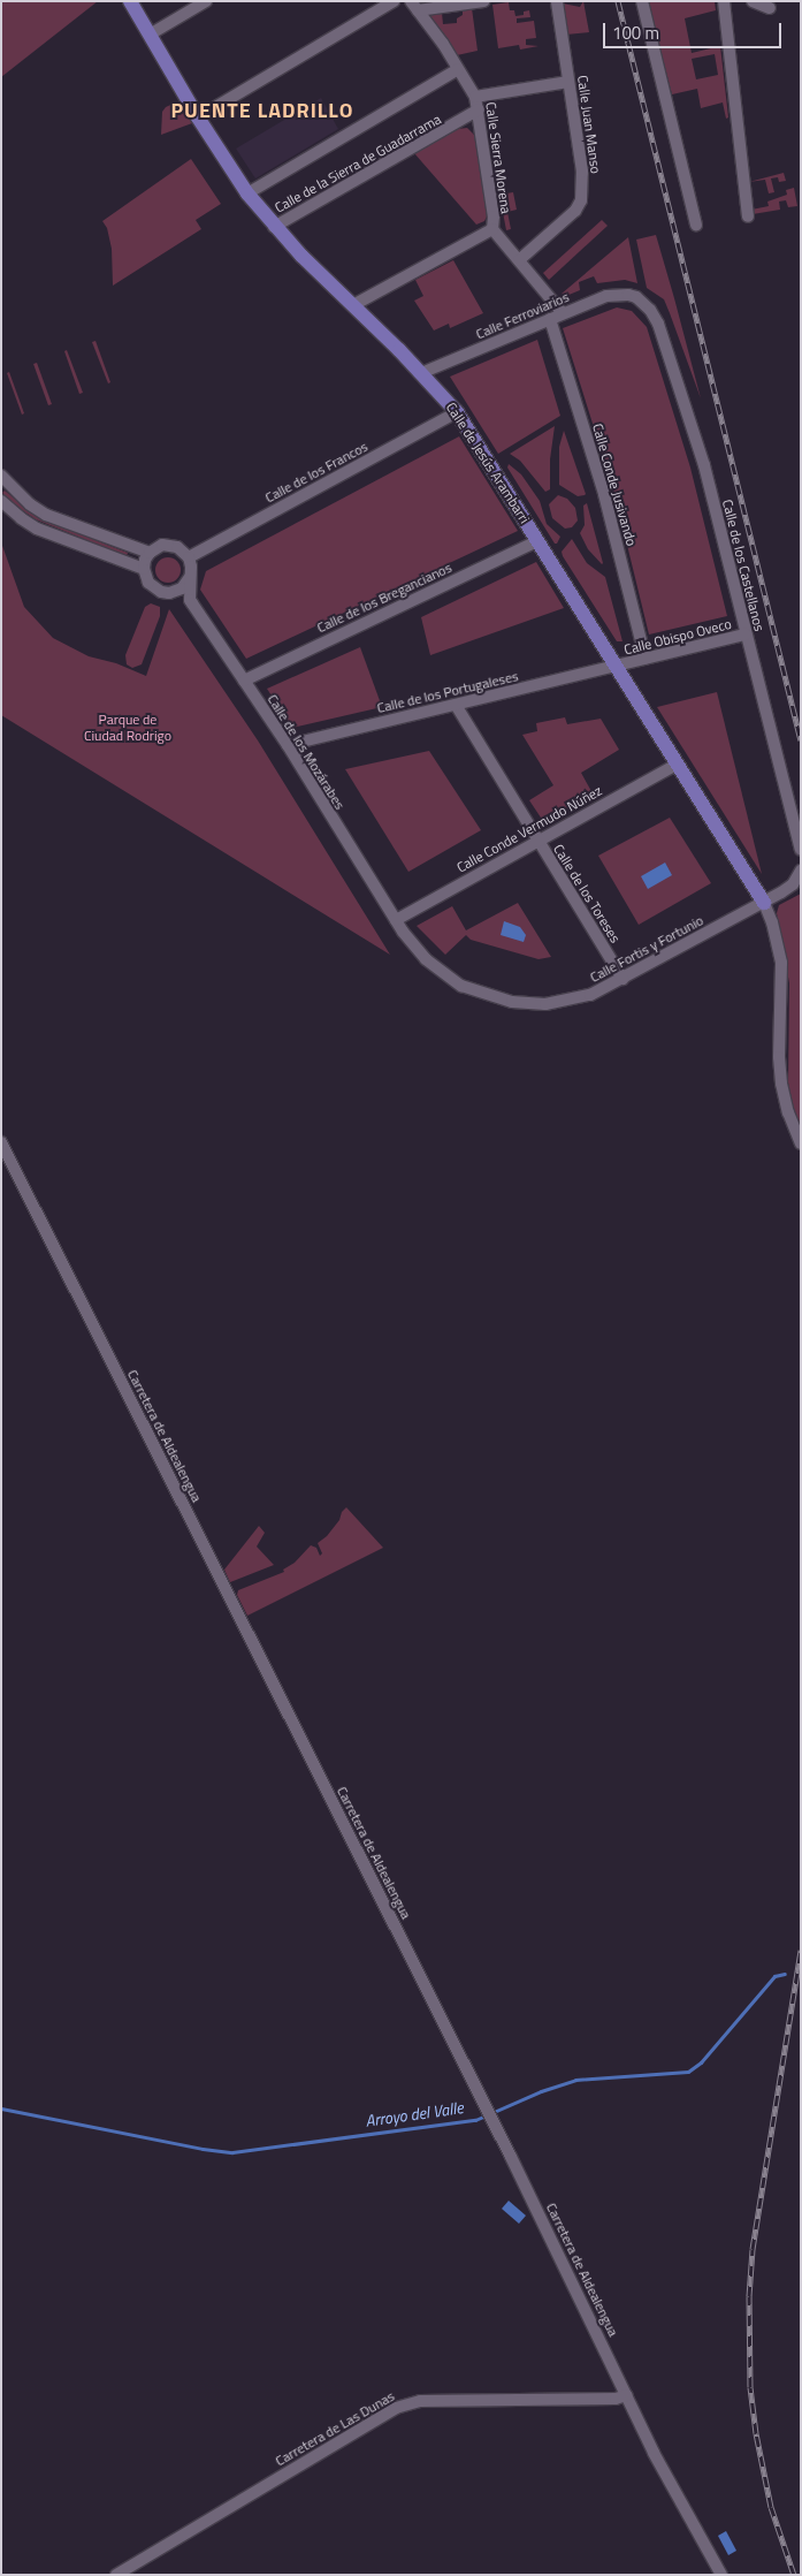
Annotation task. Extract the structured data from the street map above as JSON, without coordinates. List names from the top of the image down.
{
  "streets": {
    "main road": ["Calle de Jesús Arambarri"],
    "street": [
      "Calle Juan Manso",
      "Calle Sierra Morena",
      "Calle de la Sierra de Guadarrama",
      "Calle Ferroviarios",
      "Calle de los Francos",
      "Calle Conde Jusivando",
      "Calle de los Castellanos",
      "Calle de los Bregancianos",
      "Calle Obispo Oveco",
      "Calle de los Portugaleses",
      "Calle de los Mozárabes",
      "Calle Conde Vermudo Núñez",
      "Calle de los Toreses",
      "Calle Fortis y Fortunio",
      "Carretera de Aldealengua",
      "Carretera de Las Dunas"
    ]
  },
  "crossings": [
    ["Calle Juan Manso", "Calle Sierra Morena"],
    ["Calle Sierra Morena", "Calle de la Sierra de Guadarrama"],
    ["Calle Sierra Morena", "Calle Ferroviarios"],
    ["Calle de la Sierra de Guadarrama", "Calle de Jesús Arambarri"],
    ["Calle Ferroviarios", "Calle de Jesús Arambarri"],
    ["Calle Ferroviarios", "Calle Conde Jusivando"],
    ["Calle Ferroviarios", "Calle de los Castellanos"],
    ["Calle de Jesús Arambarri", "Calle de los Francos"],
    ["Calle de Jesús Arambarri", "Calle de los Bregancianos"],
    ["Calle de Jesús Arambarri", "Calle Obispo Oveco"],
    ["Calle de Jesús Arambarri", "Calle de los Portugaleses"],
    ["Calle de Jesús Arambarri", "Calle Conde Vermudo Núñez"],
    ["Calle de Jesús Arambarri", "Calle Fortis y Fortunio"],
    ["Calle Conde Jusivando", "Calle Obispo Oveco"],
    ["Calle de los Castellanos", "Calle Obispo Oveco"],
    ["Calle de los Bregancianos", "Calle de los Mozárabes"],
    ["Calle Obispo Oveco", "Calle de los Portugaleses"],
    ["Calle de los Portugaleses", "Calle de los Mozárabes"],
    ["Calle de los Portugaleses", "Calle de los Toreses"],
    ["Calle de los Mozárabes", "Calle Conde Vermudo Núñez"],
    ["Calle de los Mozárabes", "Calle Fortis y Fortunio"],
    ["Calle Conde Vermudo Núñez", "Calle de los Toreses"],
    ["Calle Conde Vermudo Núñez", "Calle Fortis y Fortunio"],
    ["Calle de los Toreses", "Calle Fortis y Fortunio"],
    ["Carretera de Aldealengua", "Carretera de Las Dunas"]
  ],
  "districts": ["PUENTE LADRILLO"],
  "water": ["Arroyo del Valle"],
  "parks": ["Parque de Ciudad Rodrigo"],
  "scale_bar": "100 m"
}
